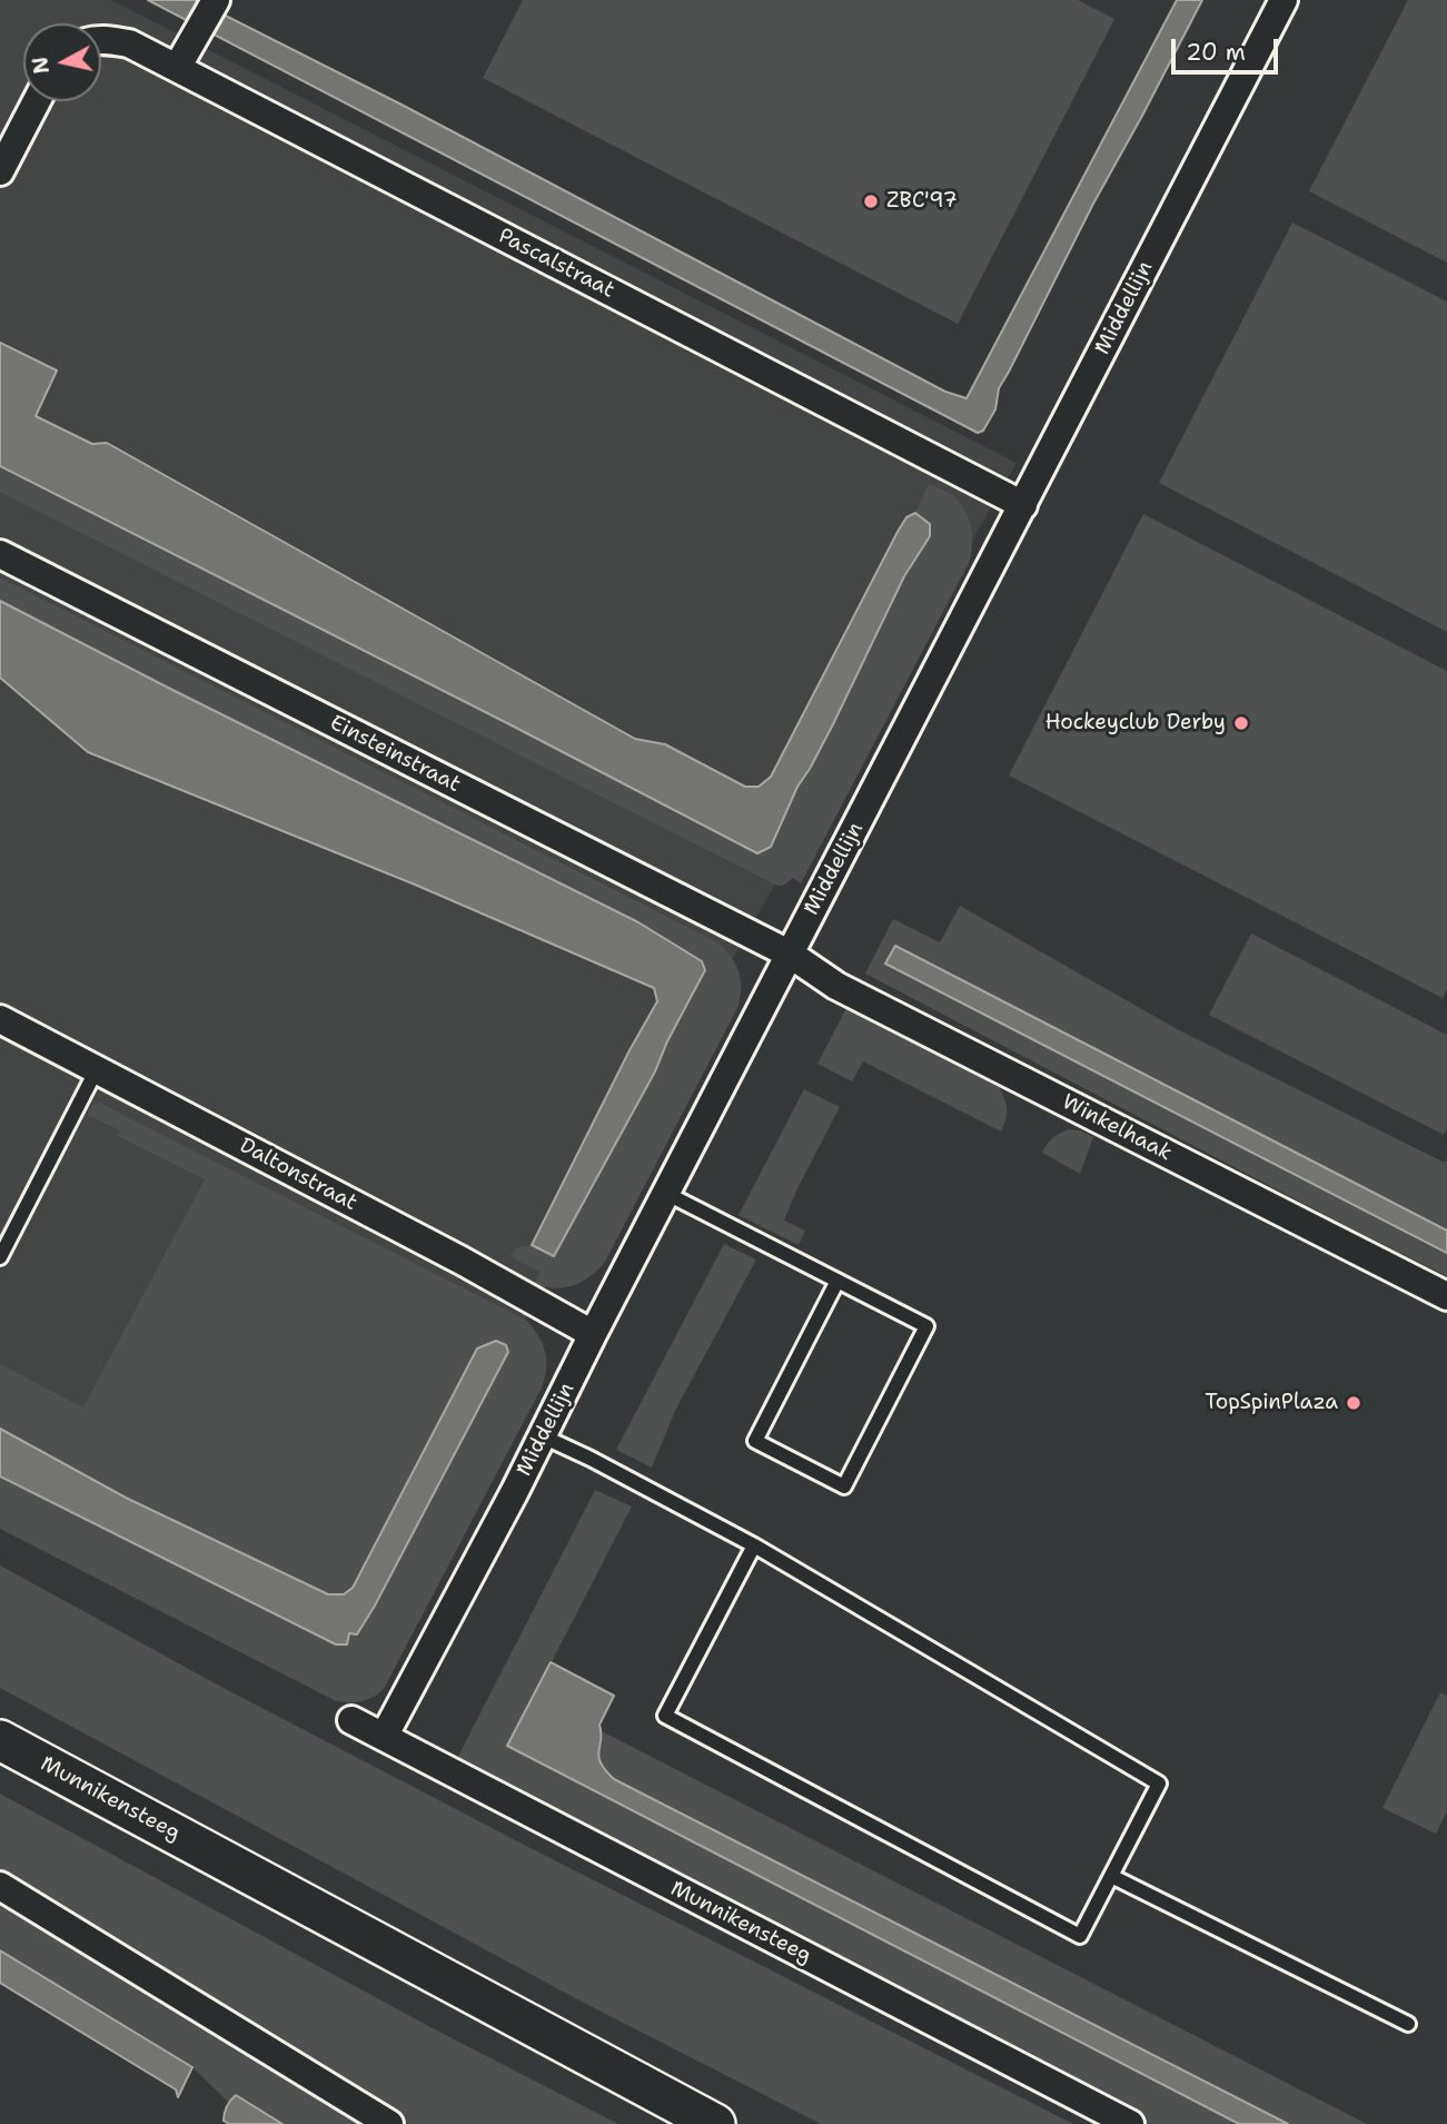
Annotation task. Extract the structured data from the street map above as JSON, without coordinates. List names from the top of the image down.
{
  "streets": {
    "main road": ["Munnikensteeg"],
    "street": [
      "Pascalstraat",
      "Middellijn",
      "Einsteinstraat",
      "Winkelhaak",
      "Daltonstraat"
    ]
  },
  "crossings": [
    ["Pascalstraat", "Middellijn"],
    ["Middellijn", "Einsteinstraat"],
    ["Middellijn", "Winkelhaak"],
    ["Middellijn", "Daltonstraat"],
    ["Middellijn", "Munnikensteeg"],
    ["Einsteinstraat", "Winkelhaak"]
  ],
  "places": ["ZBC'97", "Hockeyclub Derby", "TopSpinPlaza"],
  "scale_bar": "20 m",
  "north": "left"
}
